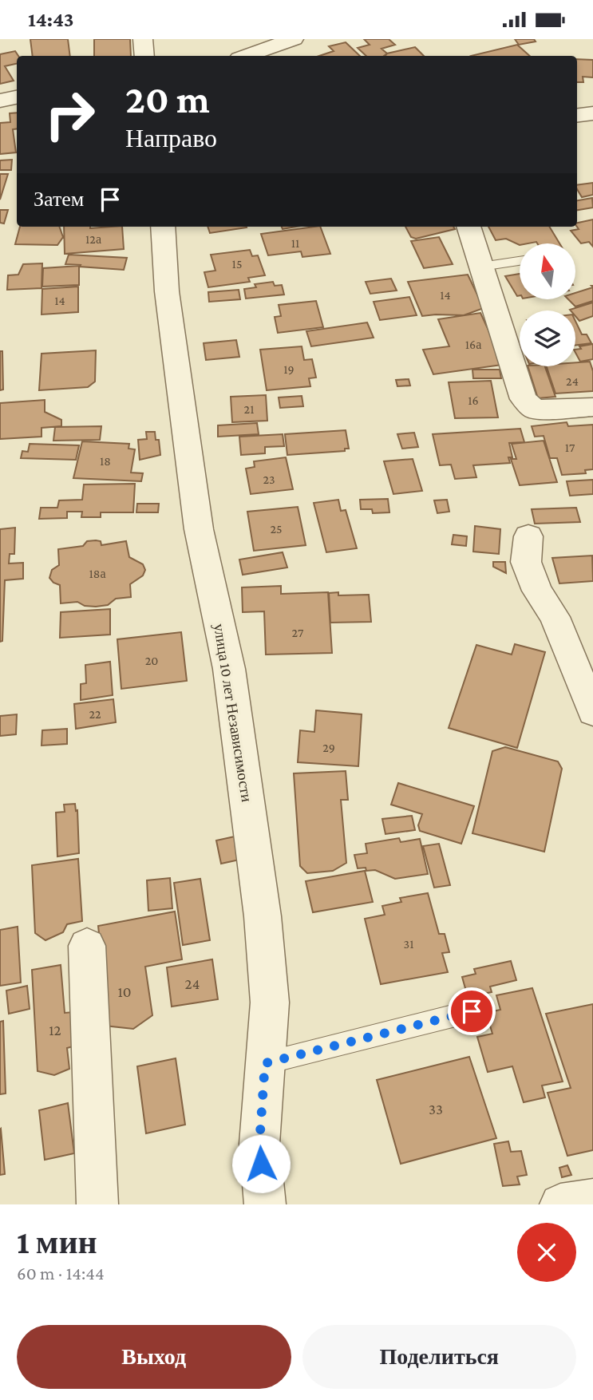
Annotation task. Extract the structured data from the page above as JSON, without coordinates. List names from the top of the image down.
{
  "streets": {
    "street": ["улица 10 лет Независимости"]
  },
  "house_numbers": [
    "12а",
    "11",
    "15",
    "14",
    "14",
    "16а",
    "19",
    "24",
    "16",
    "21",
    "17",
    "18",
    "23",
    "25",
    "18а",
    "27",
    "20",
    "22",
    "29",
    "31",
    "24",
    "10",
    "12",
    "33"
  ],
  "north": "top",
  "page": {
    "status": "14:43",
    "turn": ["20 m", "Направо"],
    "then": "Затем",
    "heading": ["1 мин", "60 m · 14:44"],
    "buttons": ["Выход", "Поделиться"]
  }
}
